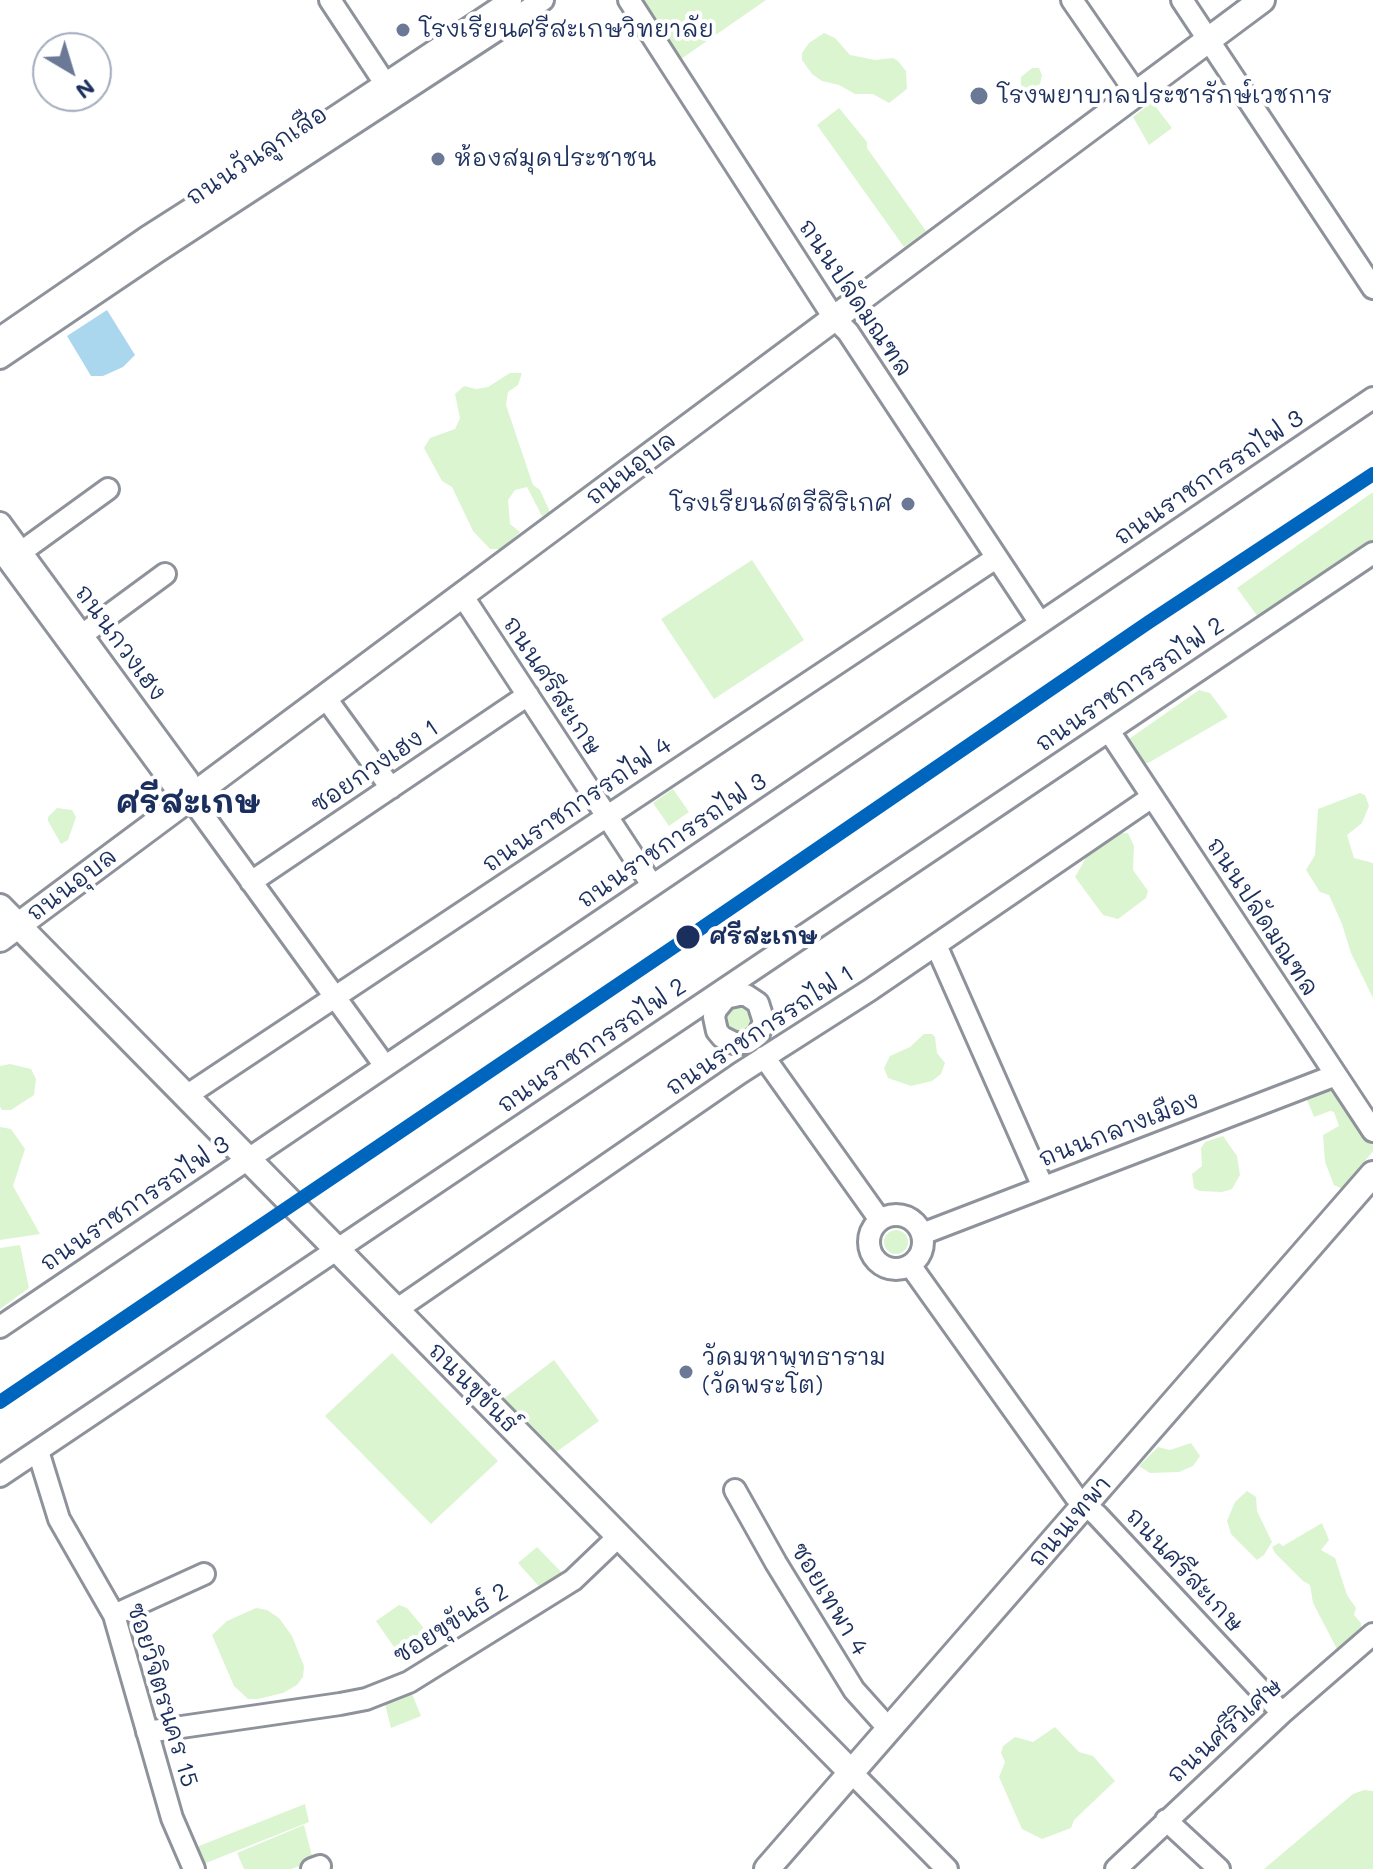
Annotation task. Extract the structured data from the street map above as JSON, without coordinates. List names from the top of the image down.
{
  "streets": {
    "main road": ["ถนนอุบล", "ถนนขุขันธ์", "ถนนเทพา"],
    "street": [
      "ถนนวันลูกเสือ",
      "ถนนปลัดมณฑล",
      "ถนนราชการรถไฟ 3",
      "ถนนกวงเฮง",
      "ถนนราชการรถไฟ 2",
      "ถนนศรีสะเกษ",
      "ซอยกวงเฮง 1",
      "ถนนราชการรถไฟ 4",
      "ถนนราชการรถไฟ 1",
      "ถนนกลางเมือง",
      "ซอยเทพา 4",
      "ซอยขุขันธ์ 2",
      "ซอยวิจิตรนคร 15",
      "ถนนศรีวิเศษ"
    ]
  },
  "crossings": [
    ["ถนนปลัดมณฑล", "ถนนอุบล"],
    ["ถนนปลัดมณฑล", "ถนนราชการรถไฟ 3"],
    ["ถนนปลัดมณฑล", "ถนนราชการรถไฟ 2"],
    ["ถนนปลัดมณฑล", "ถนนราชการรถไฟ 4"],
    ["ถนนปลัดมณฑล", "ถนนราชการรถไฟ 1"],
    ["ถนนปลัดมณฑล", "ถนนกลางเมือง"],
    ["ถนนอุบล", "ถนนกวงเฮง"],
    ["ถนนอุบล", "ถนนศรีสะเกษ"],
    ["ถนนอุบล", "ถนนขุขันธ์"],
    ["ถนนราชการรถไฟ 3", "ถนนกวงเฮง"],
    ["ถนนราชการรถไฟ 3", "ถนนศรีสะเกษ"],
    ["ถนนราชการรถไฟ 3", "ถนนขุขันธ์"],
    ["ถนนกวงเฮง", "ซอยกวงเฮง 1"],
    ["ถนนกวงเฮง", "ถนนราชการรถไฟ 4"],
    ["ถนนราชการรถไฟ 2", "ถนนขุขันธ์"],
    ["ถนนราชการรถไฟ 2", "ซอยวิจิตรนคร 15"],
    ["ถนนศรีสะเกษ", "ซอยกวงเฮง 1"],
    ["ถนนศรีสะเกษ", "ถนนราชการรถไฟ 4"],
    ["ถนนศรีสะเกษ", "ถนนกลางเมือง"],
    ["ถนนศรีสะเกษ", "ถนนเทพา"],
    ["ถนนศรีสะเกษ", "ถนนศรีวิเศษ"],
    ["ถนนราชการรถไฟ 4", "ถนนขุขันธ์"],
    ["ถนนราชการรถไฟ 1", "ถนนขุขันธ์"],
    ["ถนนขุขันธ์", "ถนนเทพา"],
    ["ถนนขุขันธ์", "ซอยขุขันธ์ 2"],
    ["ถนนเทพา", "ซอยเทพา 4"],
    ["ซอยขุขันธ์ 2", "ซอยวิจิตรนคร 15"]
  ],
  "districts": ["ศรีสะเกษ"],
  "places": [
    "โรงเรียนศรีสะเกษวิทยาลัย",
    "โรงพยาบาลประชารักษ์เวชการ",
    "ห้องสมุดประชาชน",
    "โรงเรียนสตรีสิริเกศ",
    "ศรีสะเกษ",
    "วัดมหาพุทธาราม (วัดพระโต)"
  ],
  "north": "bottom right"
}
